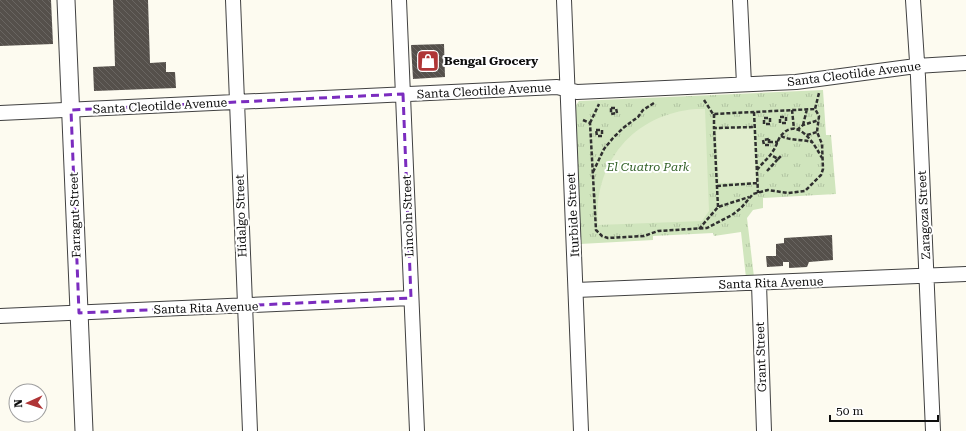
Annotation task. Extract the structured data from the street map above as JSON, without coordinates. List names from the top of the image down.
{
  "streets": {
    "street": [
      "Santa Cleotilde Avenue",
      "Farragut Street",
      "Iturbide Street",
      "Zaragoza Street",
      "Hidalgo Street",
      "Lincoln Street",
      "Santa Rita Avenue",
      "Grant Street"
    ]
  },
  "crossings": [
    ["Santa Cleotilde Avenue", "Farragut Street"],
    ["Santa Cleotilde Avenue", "Iturbide Street"],
    ["Santa Cleotilde Avenue", "Zaragoza Street"],
    ["Santa Cleotilde Avenue", "Hidalgo Street"],
    ["Santa Cleotilde Avenue", "Lincoln Street"],
    ["Farragut Street", "Santa Rita Avenue"],
    ["Iturbide Street", "Santa Rita Avenue"],
    ["Zaragoza Street", "Santa Rita Avenue"],
    ["Hidalgo Street", "Santa Rita Avenue"],
    ["Lincoln Street", "Santa Rita Avenue"],
    ["Santa Rita Avenue", "Grant Street"]
  ],
  "parks": ["El Cuatro Park"],
  "places": {
    "shop": ["Bengal Grocery"]
  },
  "scale_bar": "50 m",
  "north": "left"
}
